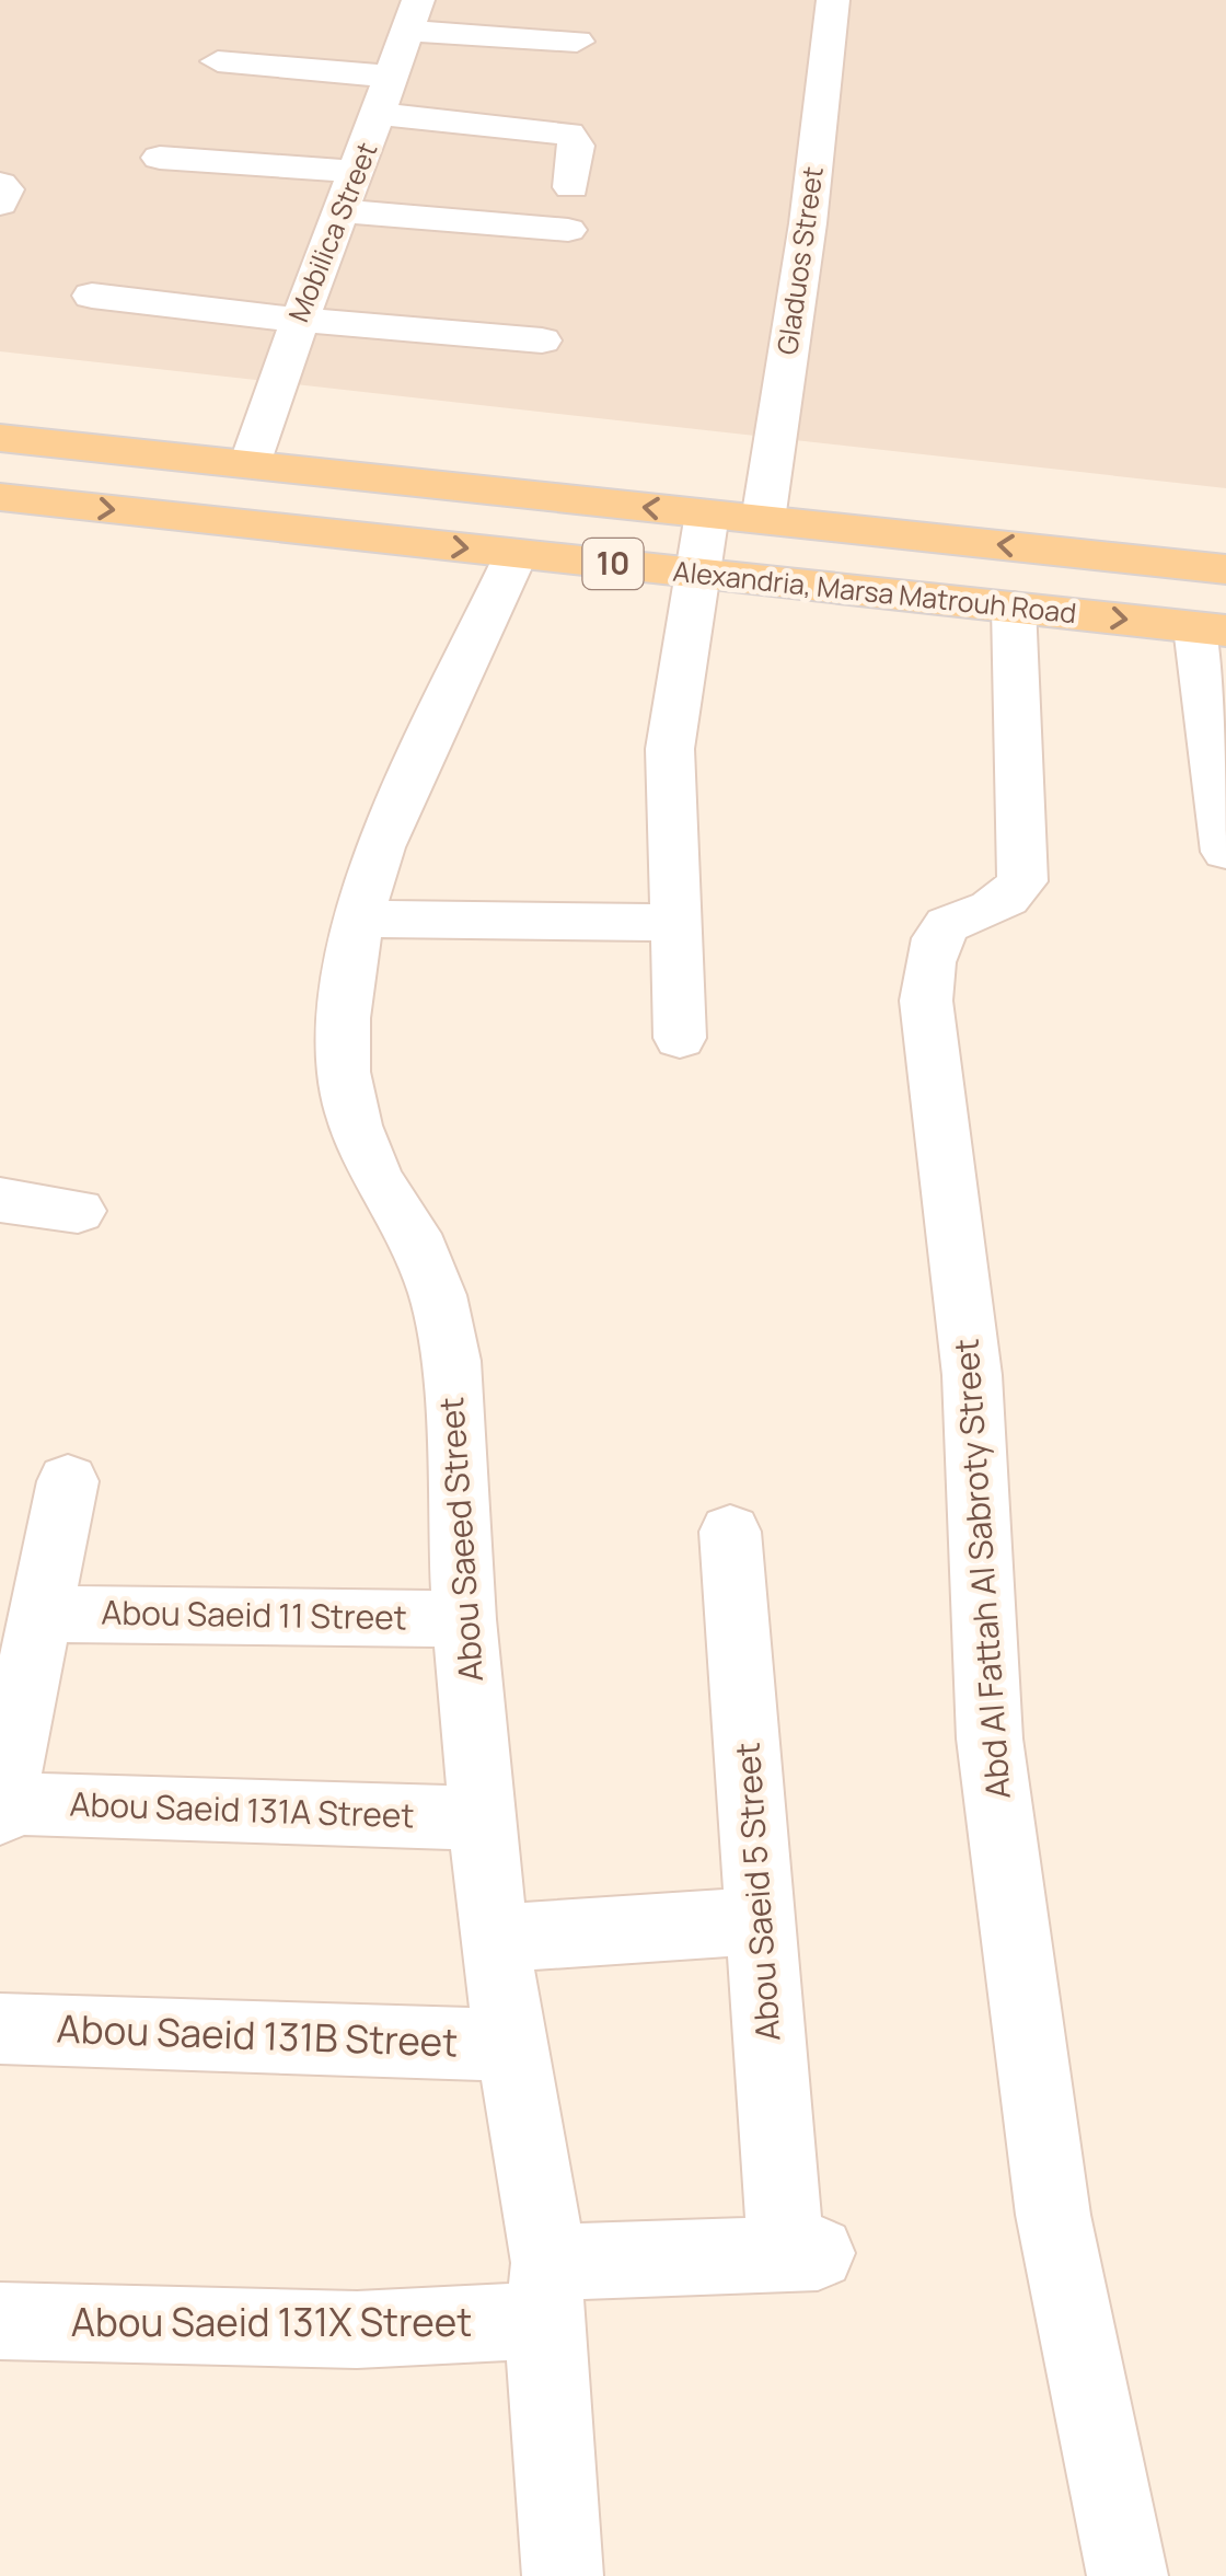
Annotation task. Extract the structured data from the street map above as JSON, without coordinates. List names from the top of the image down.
{
  "streets": {
    "main road": ["10", "Alexandria, Marsa Matrouh Road"],
    "street": [
      "Mobilica Street",
      "Gladuos Street",
      "Abou Saeed Street",
      "Abd Al Fattah Al Sabroty Street",
      "Abou Saeid 11 Street",
      "Abou Saeid 131A Street",
      "Abou Saeid 5 Street",
      "Abou Saeid 131B Street",
      "Abou Saeid 131X Street"
    ]
  },
  "crossings": [
    ["Mobilica Street", "Alexandria, Marsa Matrouh Road"],
    ["Gladuos Street", "Alexandria, Marsa Matrouh Road"],
    ["Alexandria, Marsa Matrouh Road", "Abou Saeed Street"],
    ["Alexandria, Marsa Matrouh Road", "Abd Al Fattah Al Sabroty Street"],
    ["Abou Saeed Street", "Abou Saeid 11 Street"],
    ["Abou Saeed Street", "Abou Saeid 131A Street"],
    ["Abou Saeed Street", "Abou Saeid 131B Street"],
    ["Abou Saeed Street", "Abou Saeid 131X Street"],
    ["Abou Saeid 5 Street", "Abou Saeid 131X Street"]
  ]
}
